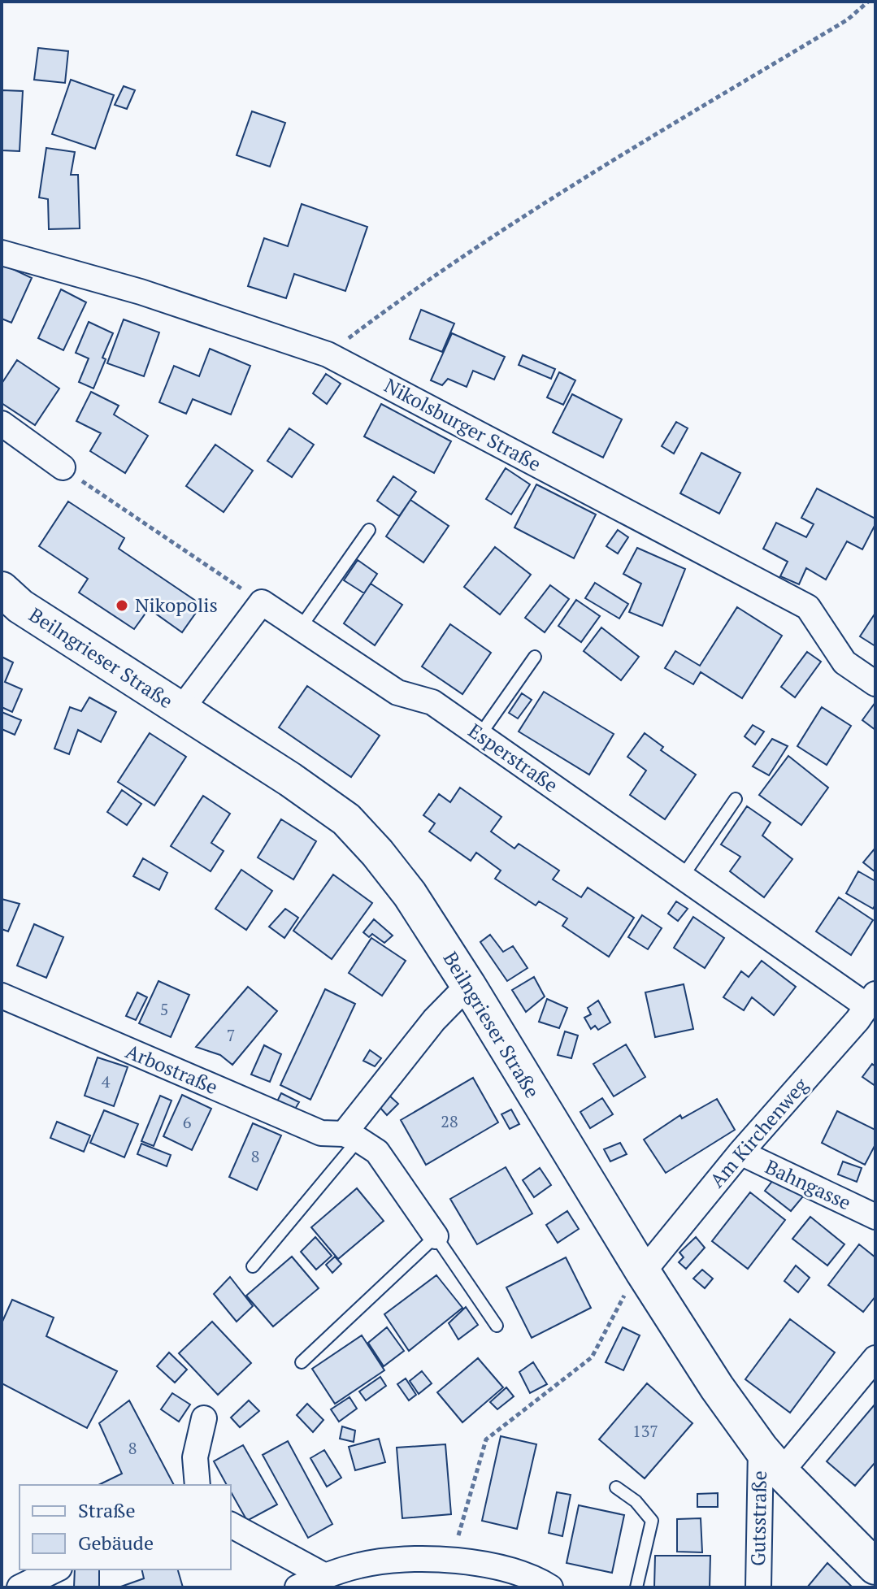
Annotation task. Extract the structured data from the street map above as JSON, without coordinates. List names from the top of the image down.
{
  "streets": {
    "main road": ["Beilngrieser Straße"],
    "street": [
      "Nikolsburger Straße",
      "Esperstraße",
      "Arbostraße",
      "Am Kirchenweg",
      "Bahngasse",
      "Gutsstraße"
    ]
  },
  "crossings": [
    ["Beilngrieser Straße", "Am Kirchenweg"],
    ["Beilngrieser Straße", "Gutsstraße"],
    ["Esperstraße", "Am Kirchenweg"],
    ["Am Kirchenweg", "Bahngasse"]
  ],
  "places": ["Nikopolis"],
  "house_numbers": [
    "5",
    "7",
    "4",
    "28",
    "6",
    "8",
    "137",
    "8"
  ],
  "legend": ["Straße", "Gebäude"]
}
